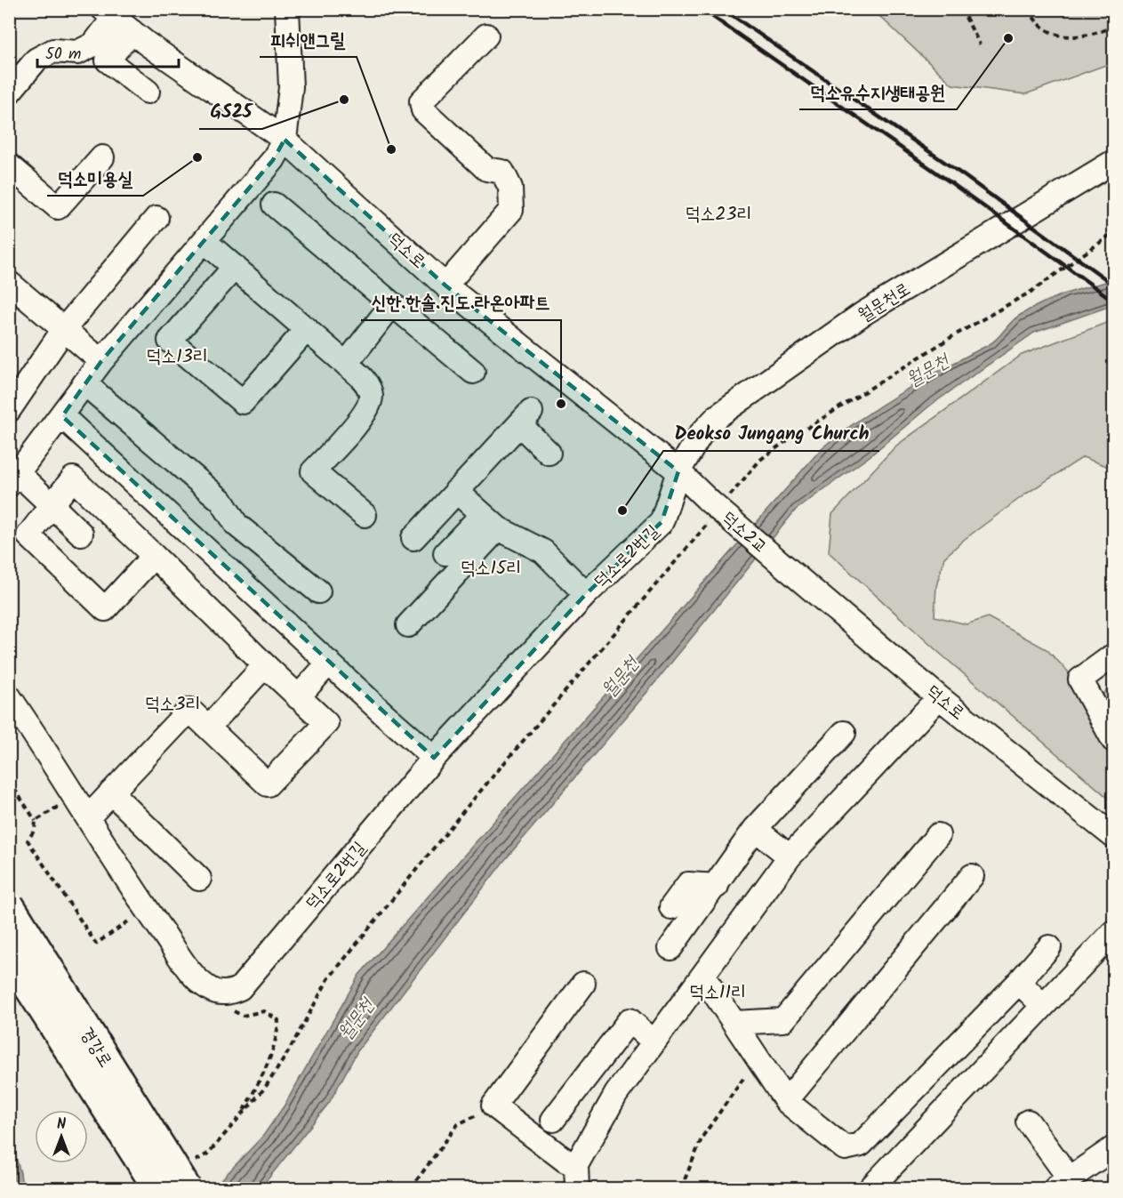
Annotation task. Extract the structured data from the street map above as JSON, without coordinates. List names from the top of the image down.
{
  "streets": {
    "main road": ["경강로"],
    "street": [
      "덕소로",
      "월문천로",
      "덕소2교",
      "덕소로2번길"
    ]
  },
  "crossings": [
    ["덕소로", "월문천로"],
    ["덕소로", "덕소2교"],
    ["덕소로", "덕소로2번길"],
    ["월문천로", "덕소로2번길"]
  ],
  "districts": [
    "덕소23리",
    "덕소13리",
    "덕소15리",
    "덕소3리",
    "덕소11리"
  ],
  "water": ["월문천"],
  "places": [
    "덕소유수지생태공원",
    "GS25",
    "피쉬앤그릴",
    "덕소미용실",
    "신한.한솔.진도.라온아파트",
    "Deokso Jungang Church"
  ],
  "scale_bar": "50 m",
  "north": "top"
}
